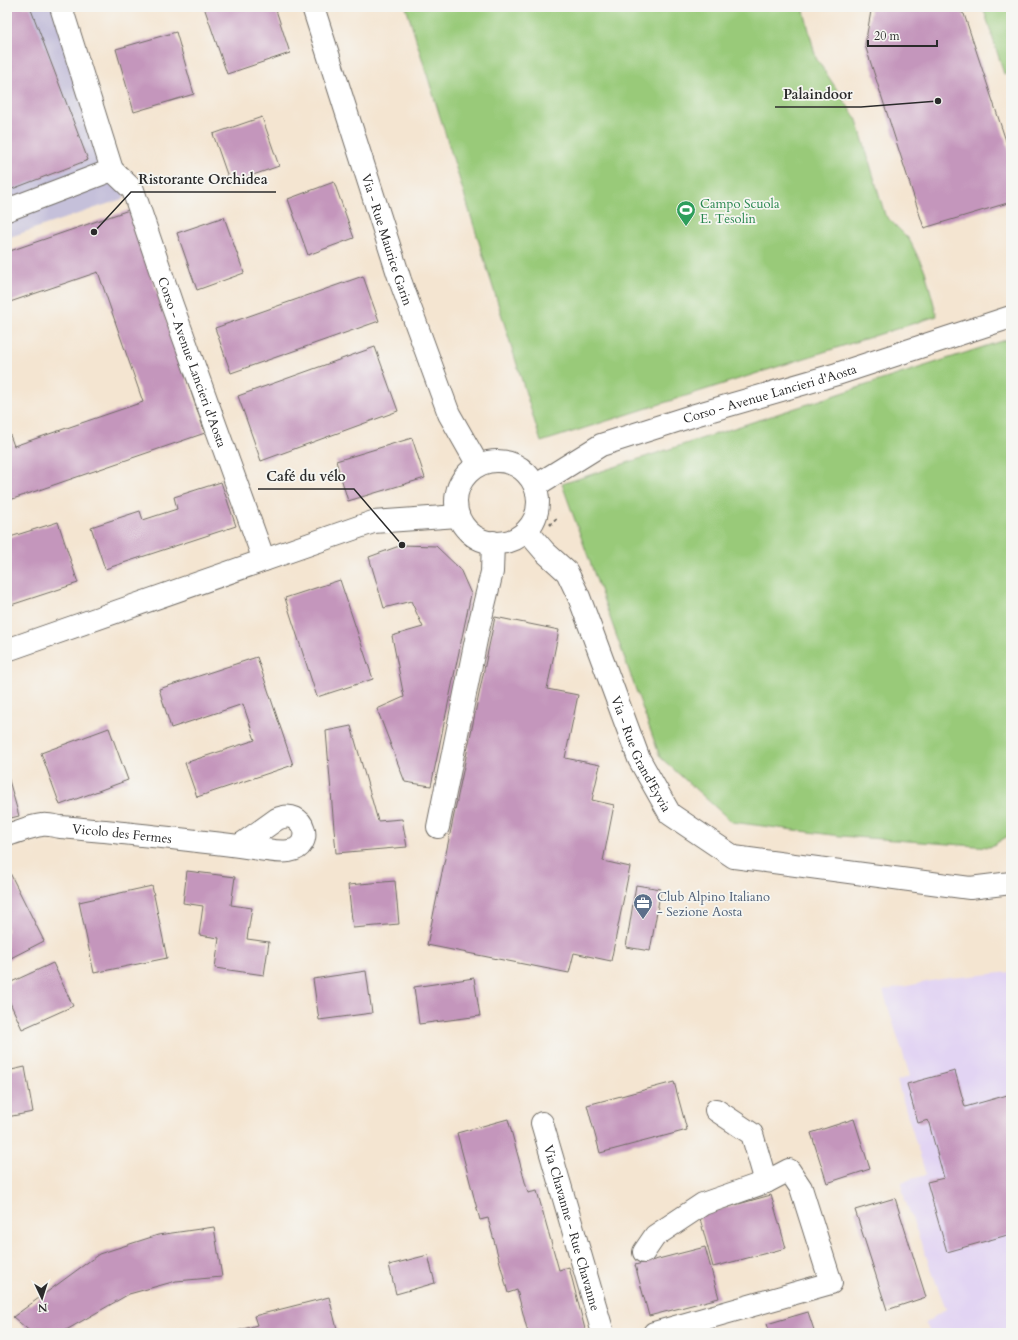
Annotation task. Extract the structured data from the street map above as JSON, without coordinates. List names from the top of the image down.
{
  "streets": {
    "street": [
      "Via - Rue Maurice Garin",
      "Corso - Avenue Lancieri d'Aosta",
      "Via - Rue Grand'Eyvia",
      "Vicolo des Fermes",
      "Via Chavanne - Rue Chavanne"
    ]
  },
  "crossings": [
    ["Via - Rue Maurice Garin", "Corso - Avenue Lancieri d'Aosta"],
    ["Via - Rue Maurice Garin", "Via - Rue Grand'Eyvia"],
    ["Corso - Avenue Lancieri d'Aosta", "Via - Rue Grand'Eyvia"]
  ],
  "places": {
    "other": ["Palaindoor", "Ristorante Orchidea", "Café du vélo"],
    "sports": ["Campo Scuola E. Tesolin"],
    "office": ["Club Alpino Italiano - Sezione Aosta"]
  },
  "scale_bar": "20 m",
  "north": "bottom"
}
